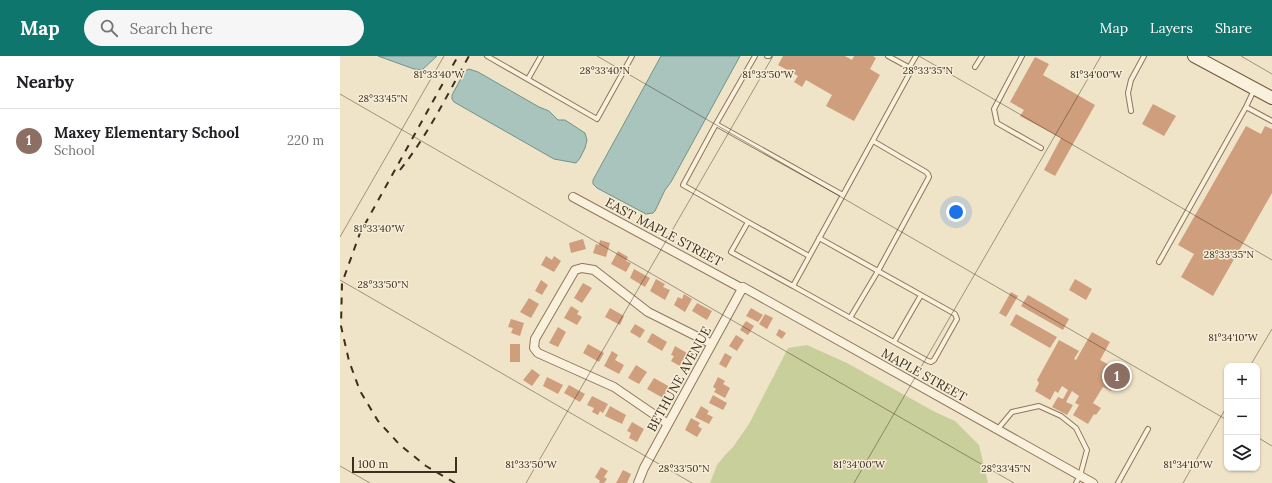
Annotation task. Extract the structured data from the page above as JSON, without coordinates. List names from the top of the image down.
{
  "streets": {
    "street": ["EAST MAPLE STREET", "MAPLE STREET", "BETHUNE AVENUE"]
  },
  "crossings": [
    ["EAST MAPLE STREET", "MAPLE STREET"],
    ["EAST MAPLE STREET", "BETHUNE AVENUE"],
    ["MAPLE STREET", "BETHUNE AVENUE"]
  ],
  "scale_bar": "100 m",
  "page": {
    "header": "Map",
    "search": "Search here",
    "nav": ["Map", "Layers", "Share"],
    "heading": "Nearby",
    "list": [
      {
        "mark": "1",
        "name": "Maxey Elementary School",
        "note": "School",
        "value": "220 m"
      }
    ],
    "pins": "1",
    "map_buttons": ["+", "−"],
    "scale": "100 m"
  },
  "coordinates": [
    "28°33'40\"N",
    "28°33'35\"N",
    "81°33'40\"W",
    "81°33'50\"W",
    "81°34'00\"W",
    "28°33'45\"N",
    "28°33'50\"N",
    "81°34'10\"W"
  ]
}
